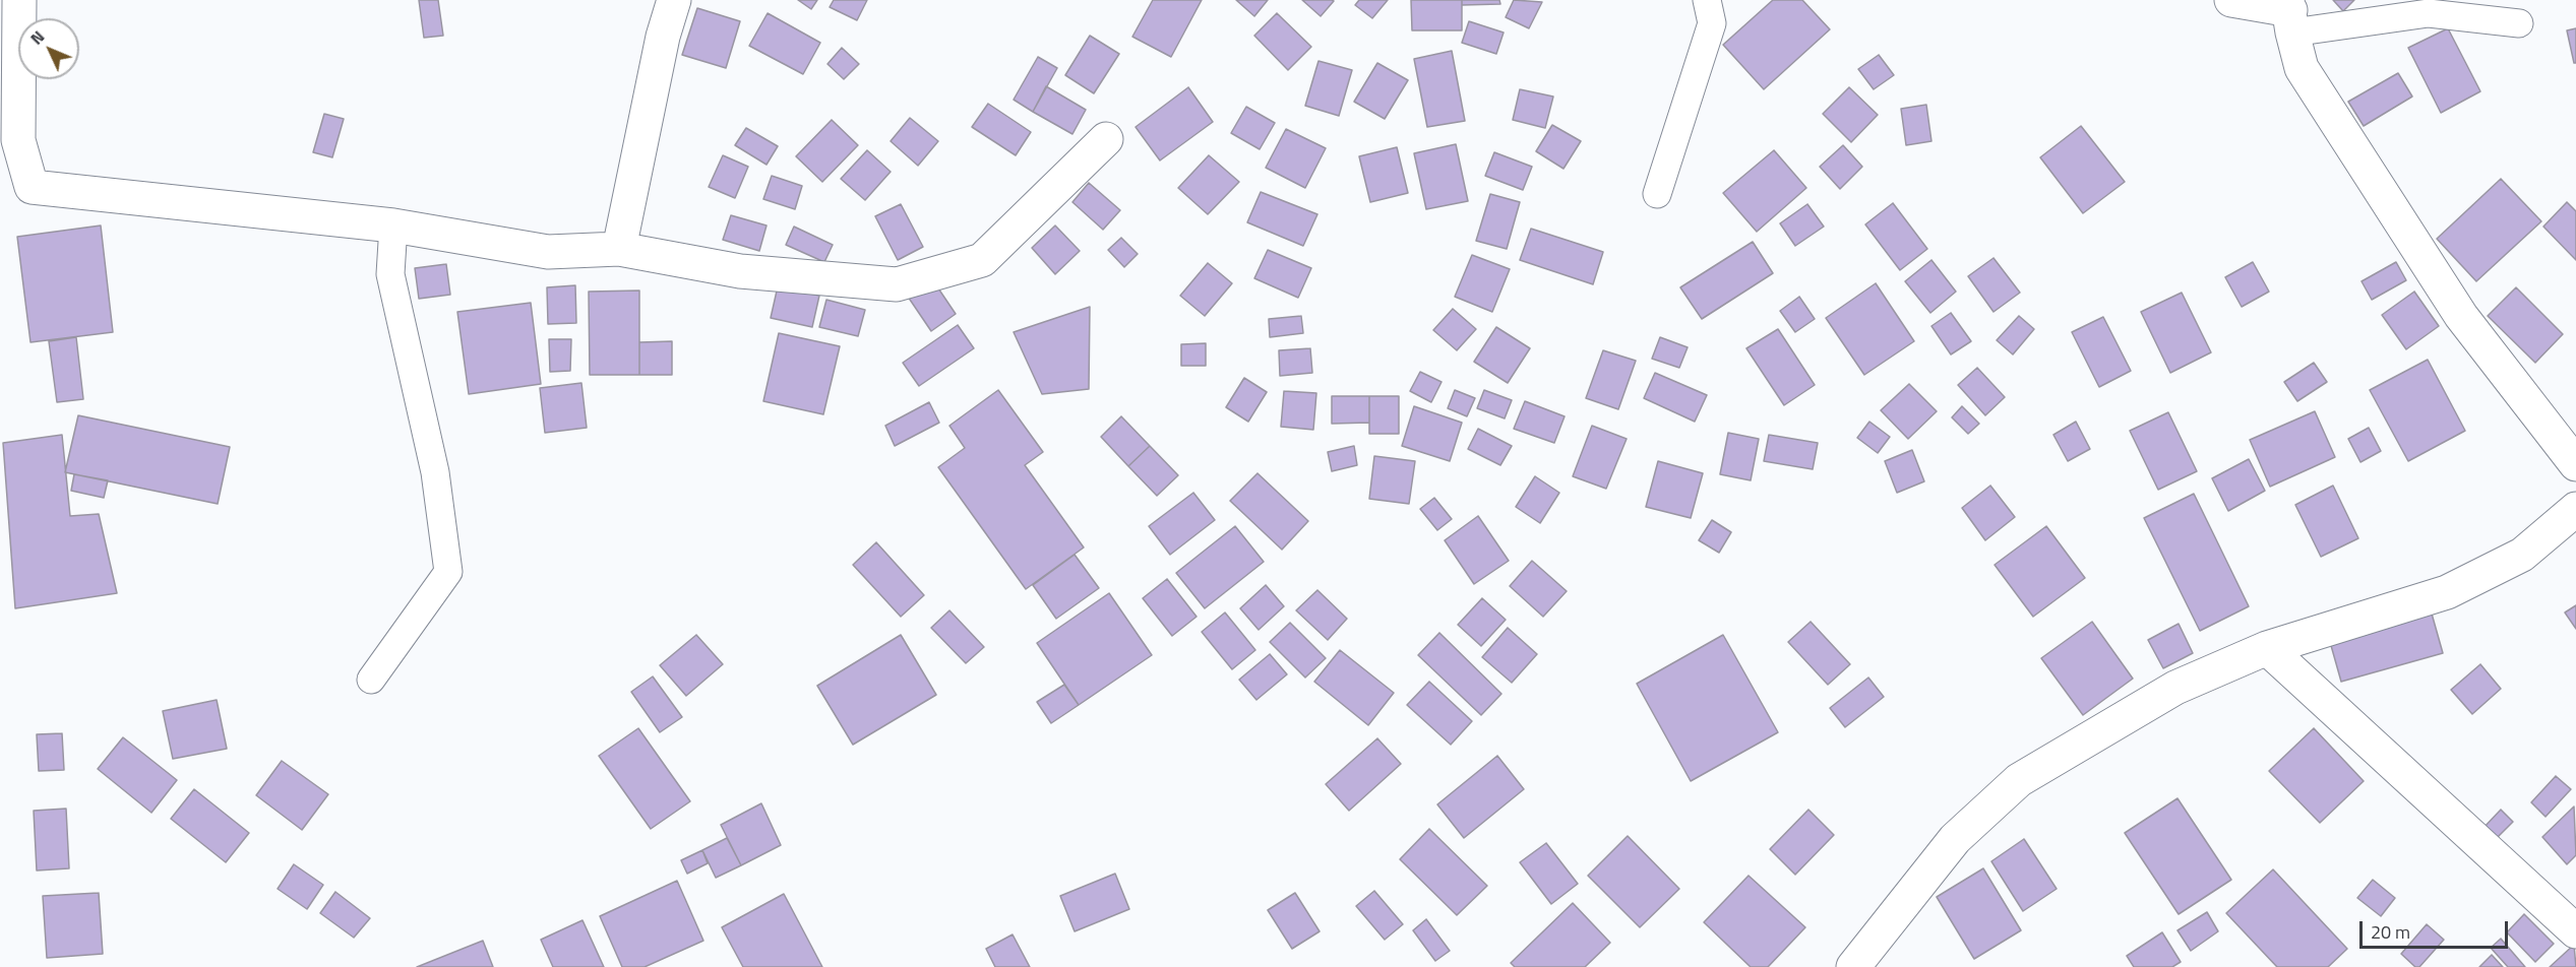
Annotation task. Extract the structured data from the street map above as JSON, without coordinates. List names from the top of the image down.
{
  "scale_bar": "20 m",
  "north": "top left"
}
